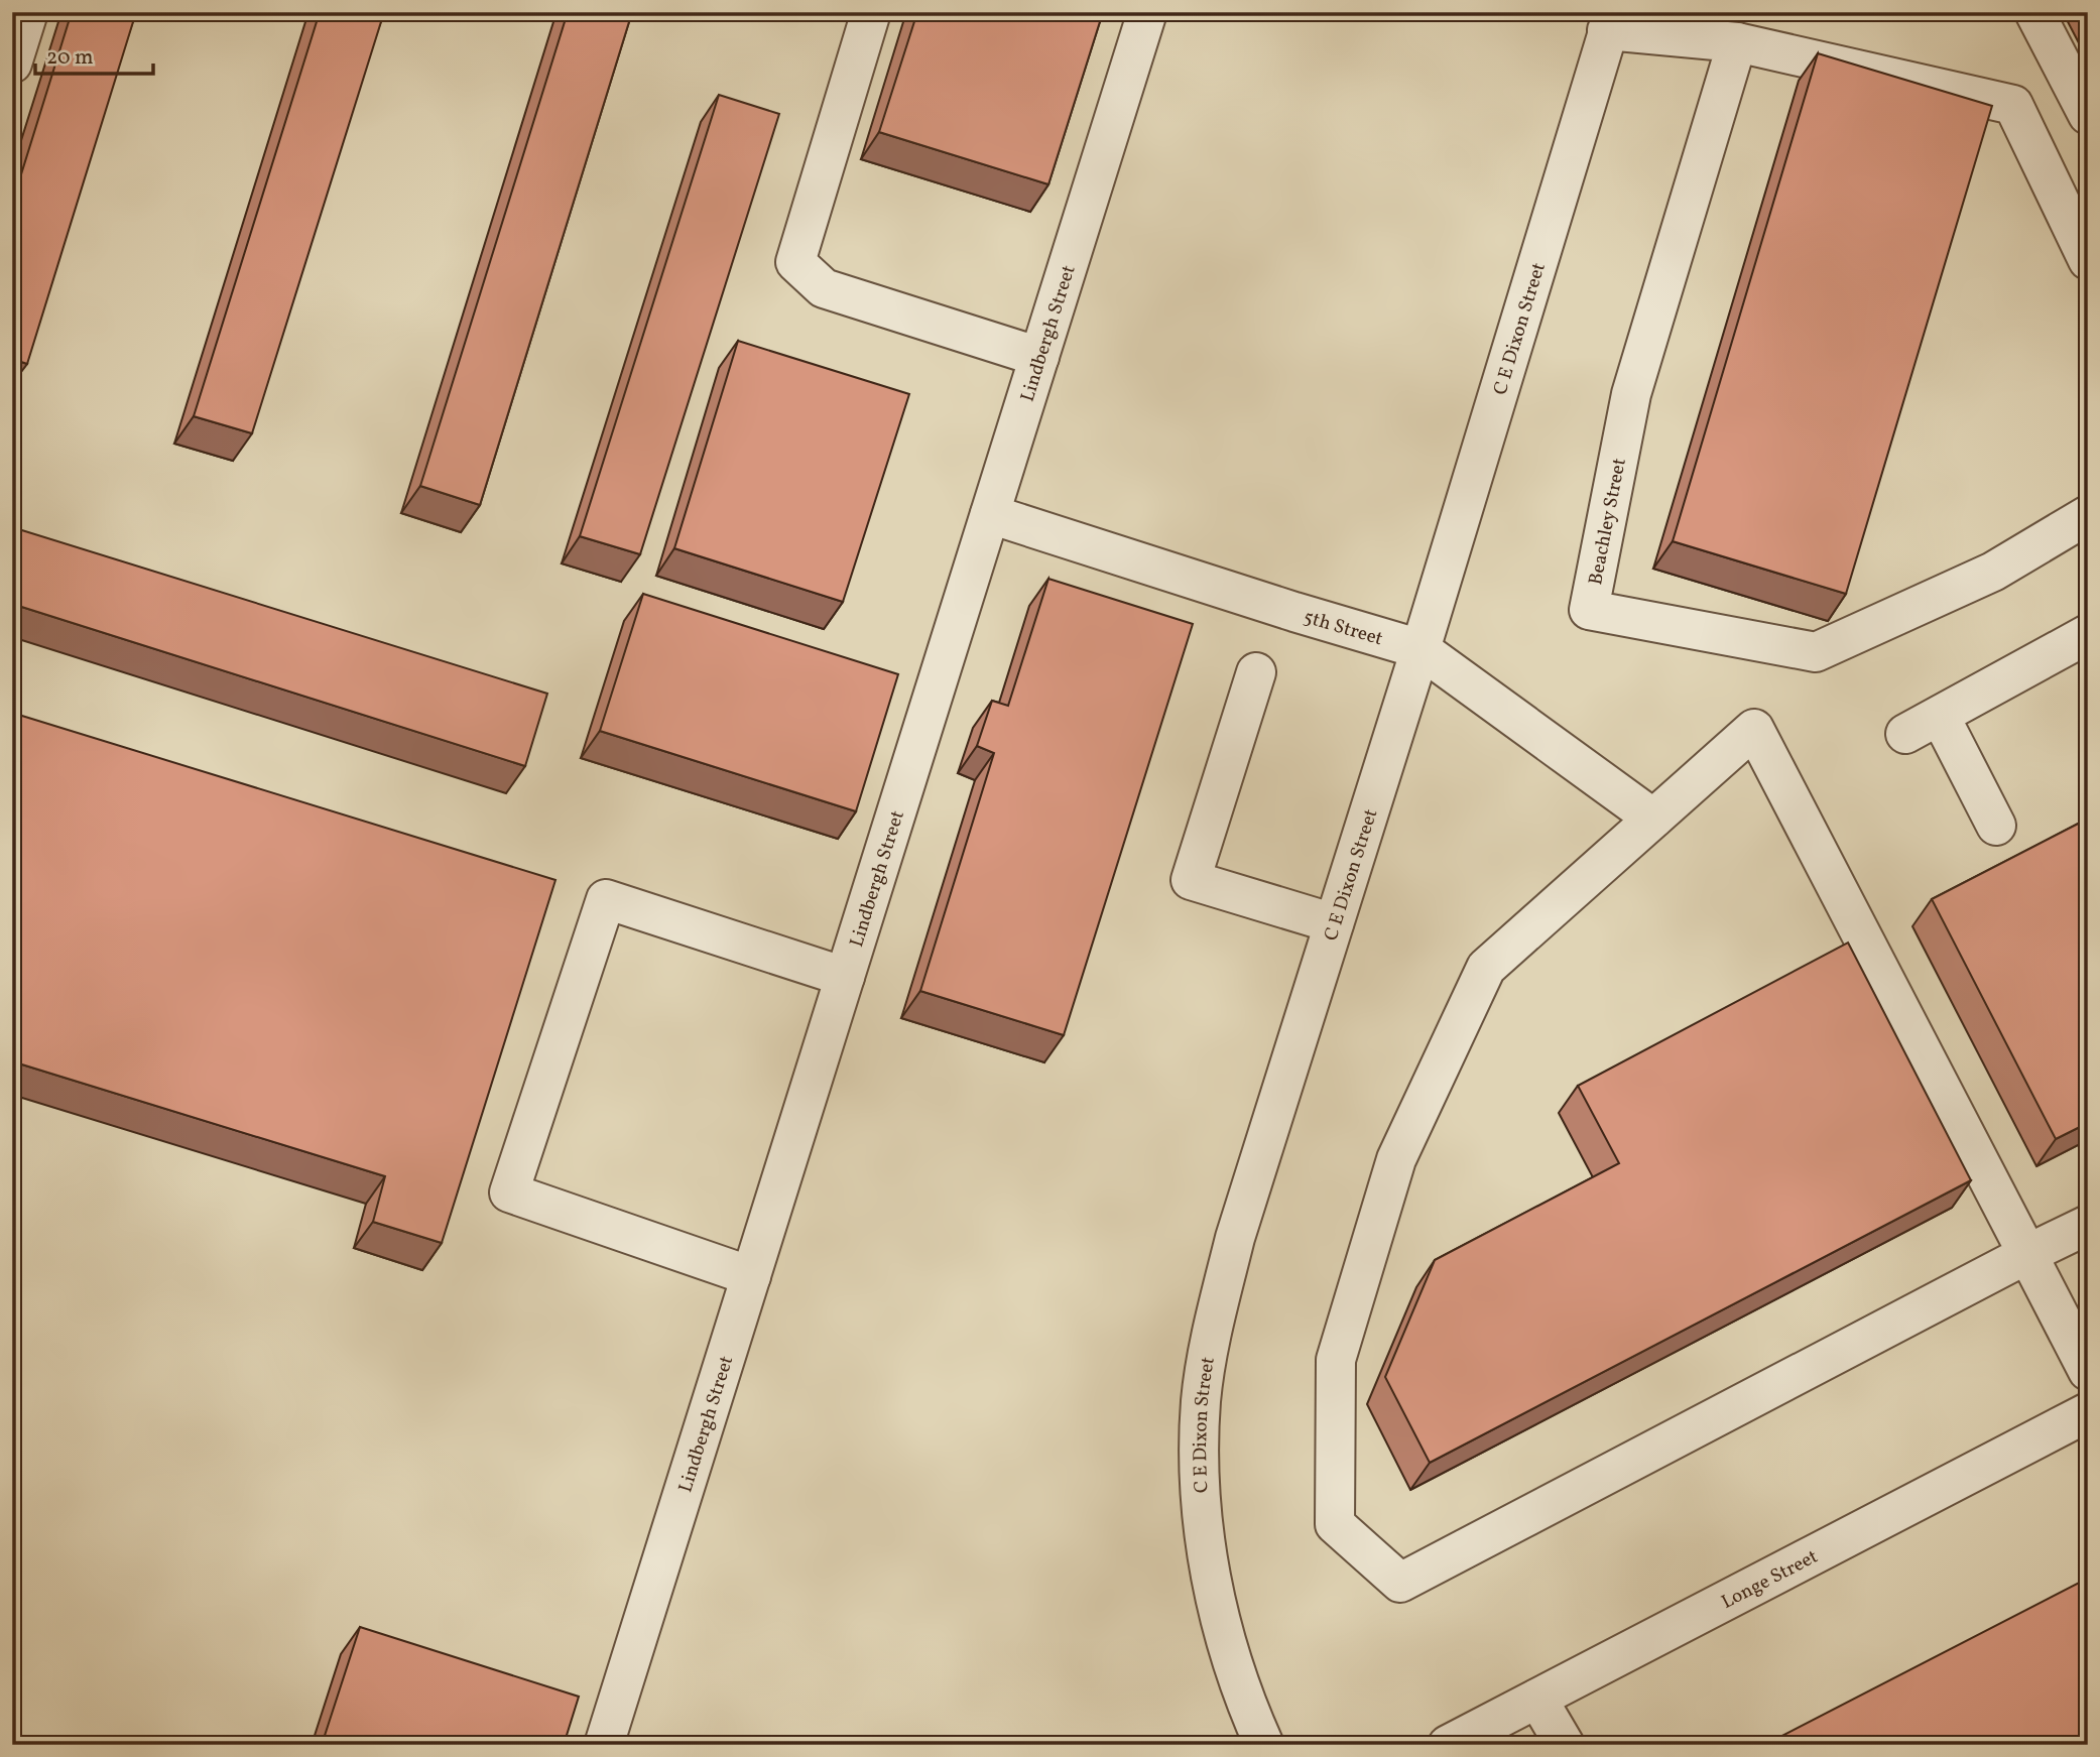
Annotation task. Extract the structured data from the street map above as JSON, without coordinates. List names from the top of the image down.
{
  "streets": {
    "street": [
      "C E Dixon Street",
      "Lindbergh Street",
      "Beachley Street",
      "5th Street",
      "Longe Street"
    ]
  },
  "crossings": [
    ["C E Dixon Street", "5th Street"],
    ["Lindbergh Street", "5th Street"]
  ],
  "scale_bar": "20 m"
}
